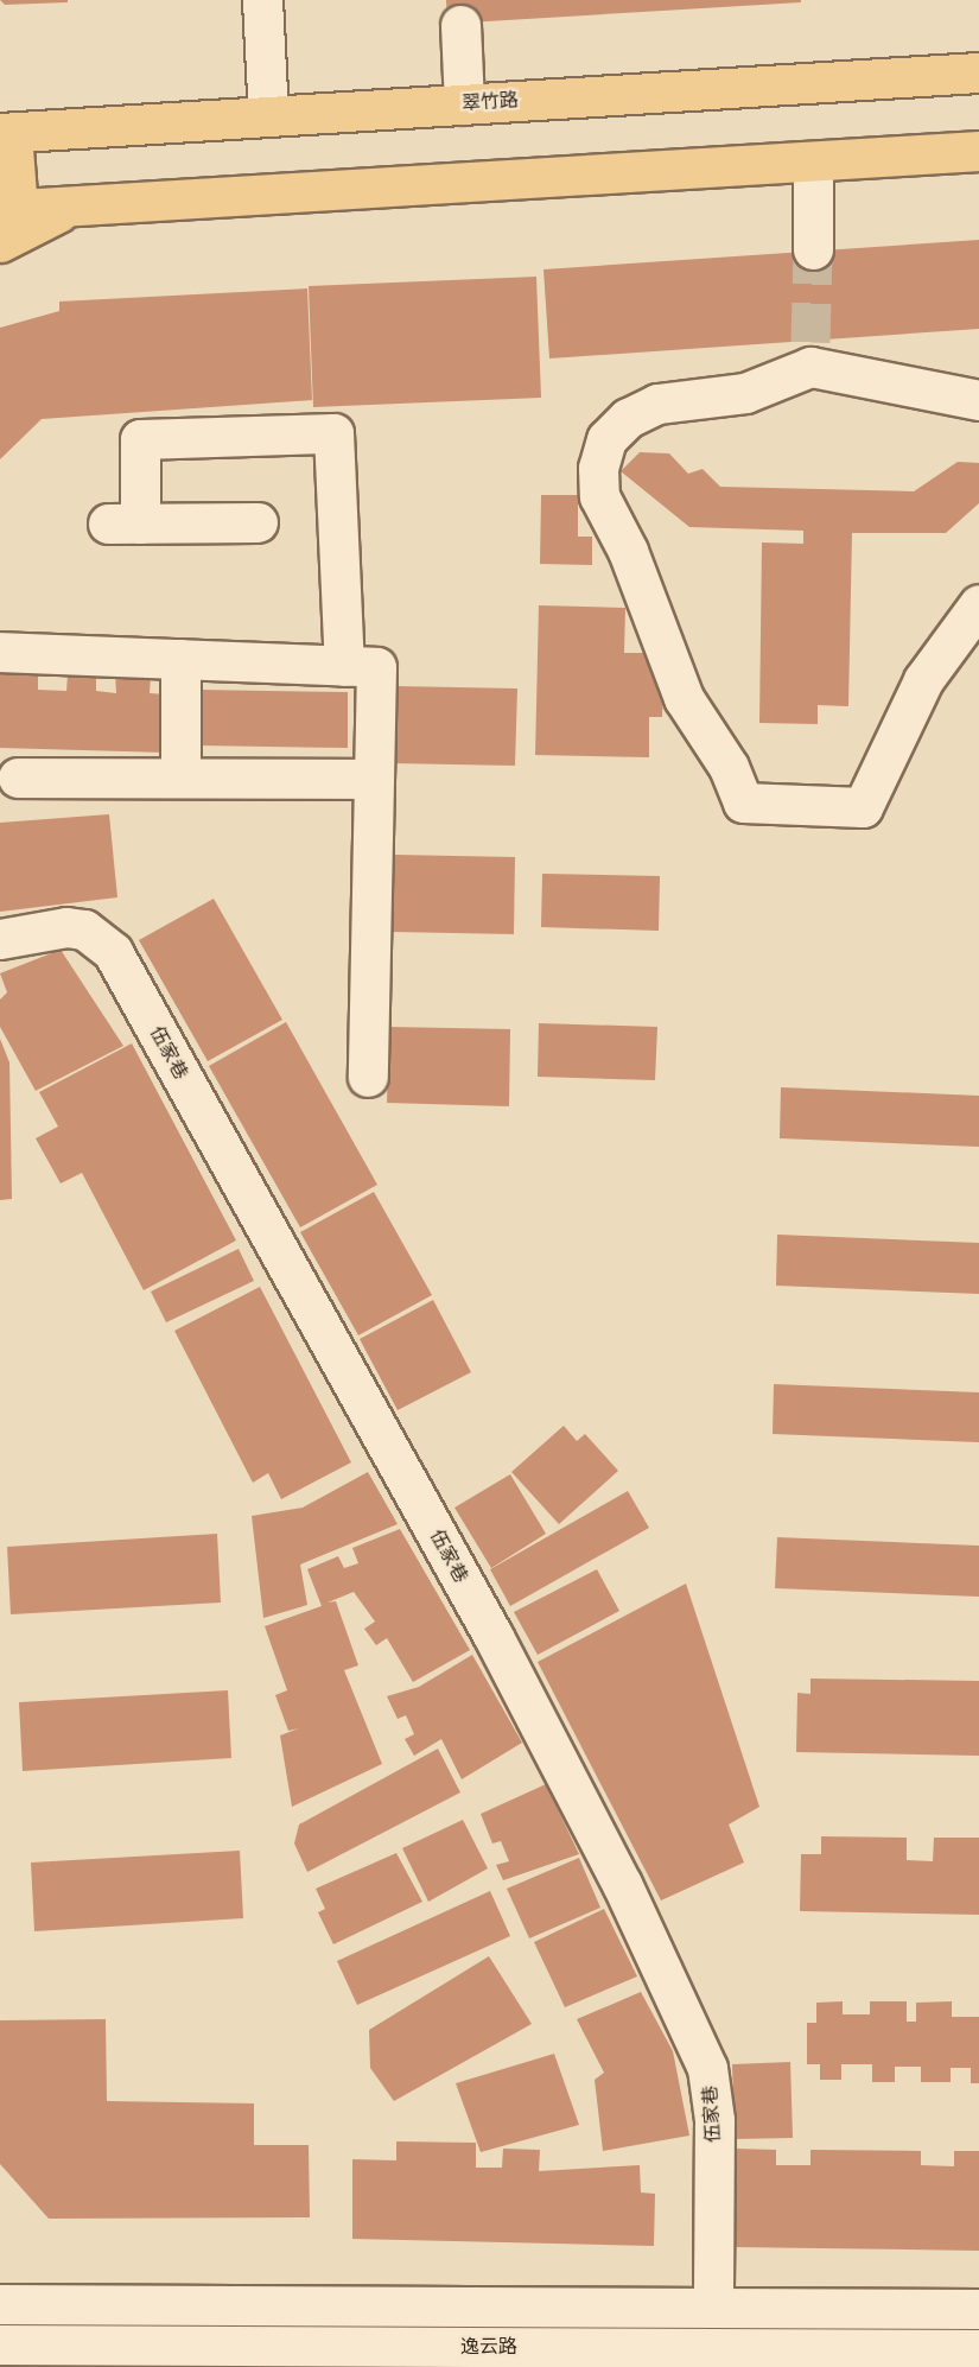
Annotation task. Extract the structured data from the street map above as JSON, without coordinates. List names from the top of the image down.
{
  "streets": {
    "main road": ["翠竹路"],
    "street": ["伍家巷", "逸云路"]
  },
  "crossings": [
    ["伍家巷", "逸云路"]
  ]
}
